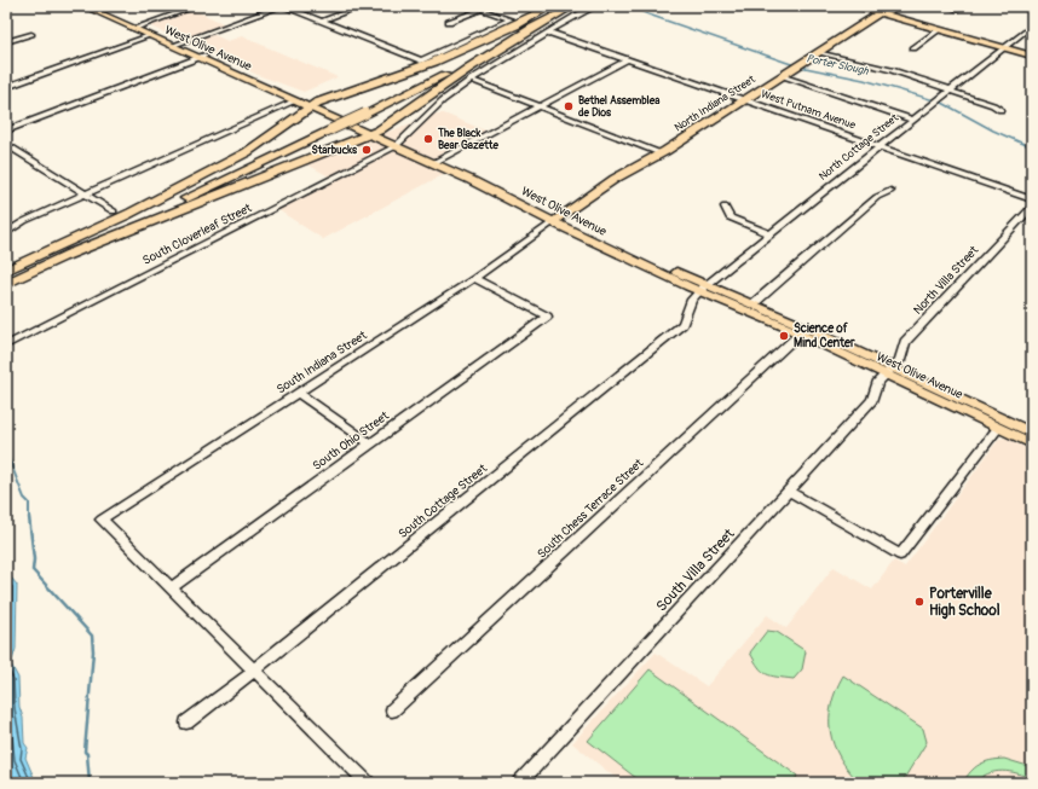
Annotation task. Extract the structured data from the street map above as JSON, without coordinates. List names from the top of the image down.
{
  "streets": {
    "main road": ["West Olive Avenue", "North Indiana Street"],
    "street": [
      "West Putnam Avenue",
      "North Cottage Street",
      "South Cloverleaf Street",
      "North Villa Street",
      "South Indiana Street",
      "South Ohio Street",
      "South Cottage Street",
      "South Chess Terrace Street",
      "South Villa Street"
    ]
  },
  "crossings": [
    ["West Olive Avenue", "North Indiana Street"],
    ["West Olive Avenue", "North Cottage Street"],
    ["West Olive Avenue", "South Cloverleaf Street"],
    ["West Olive Avenue", "North Villa Street"],
    ["West Olive Avenue", "South Indiana Street"],
    ["West Olive Avenue", "South Cottage Street"],
    ["West Olive Avenue", "South Chess Terrace Street"],
    ["West Olive Avenue", "South Villa Street"],
    ["North Indiana Street", "West Putnam Avenue"],
    ["North Indiana Street", "South Indiana Street"],
    ["West Putnam Avenue", "North Cottage Street"],
    ["West Putnam Avenue", "South Cloverleaf Street"],
    ["North Cottage Street", "South Cottage Street"],
    ["North Villa Street", "South Villa Street"],
    ["South Indiana Street", "South Ohio Street"]
  ],
  "water": ["Porter Slough"],
  "places": [
    "Bethel Assemblea de Dios",
    "The Black Bear Gazette",
    "Starbucks",
    "Science of Mind Center",
    "Porterville High School"
  ]
}
